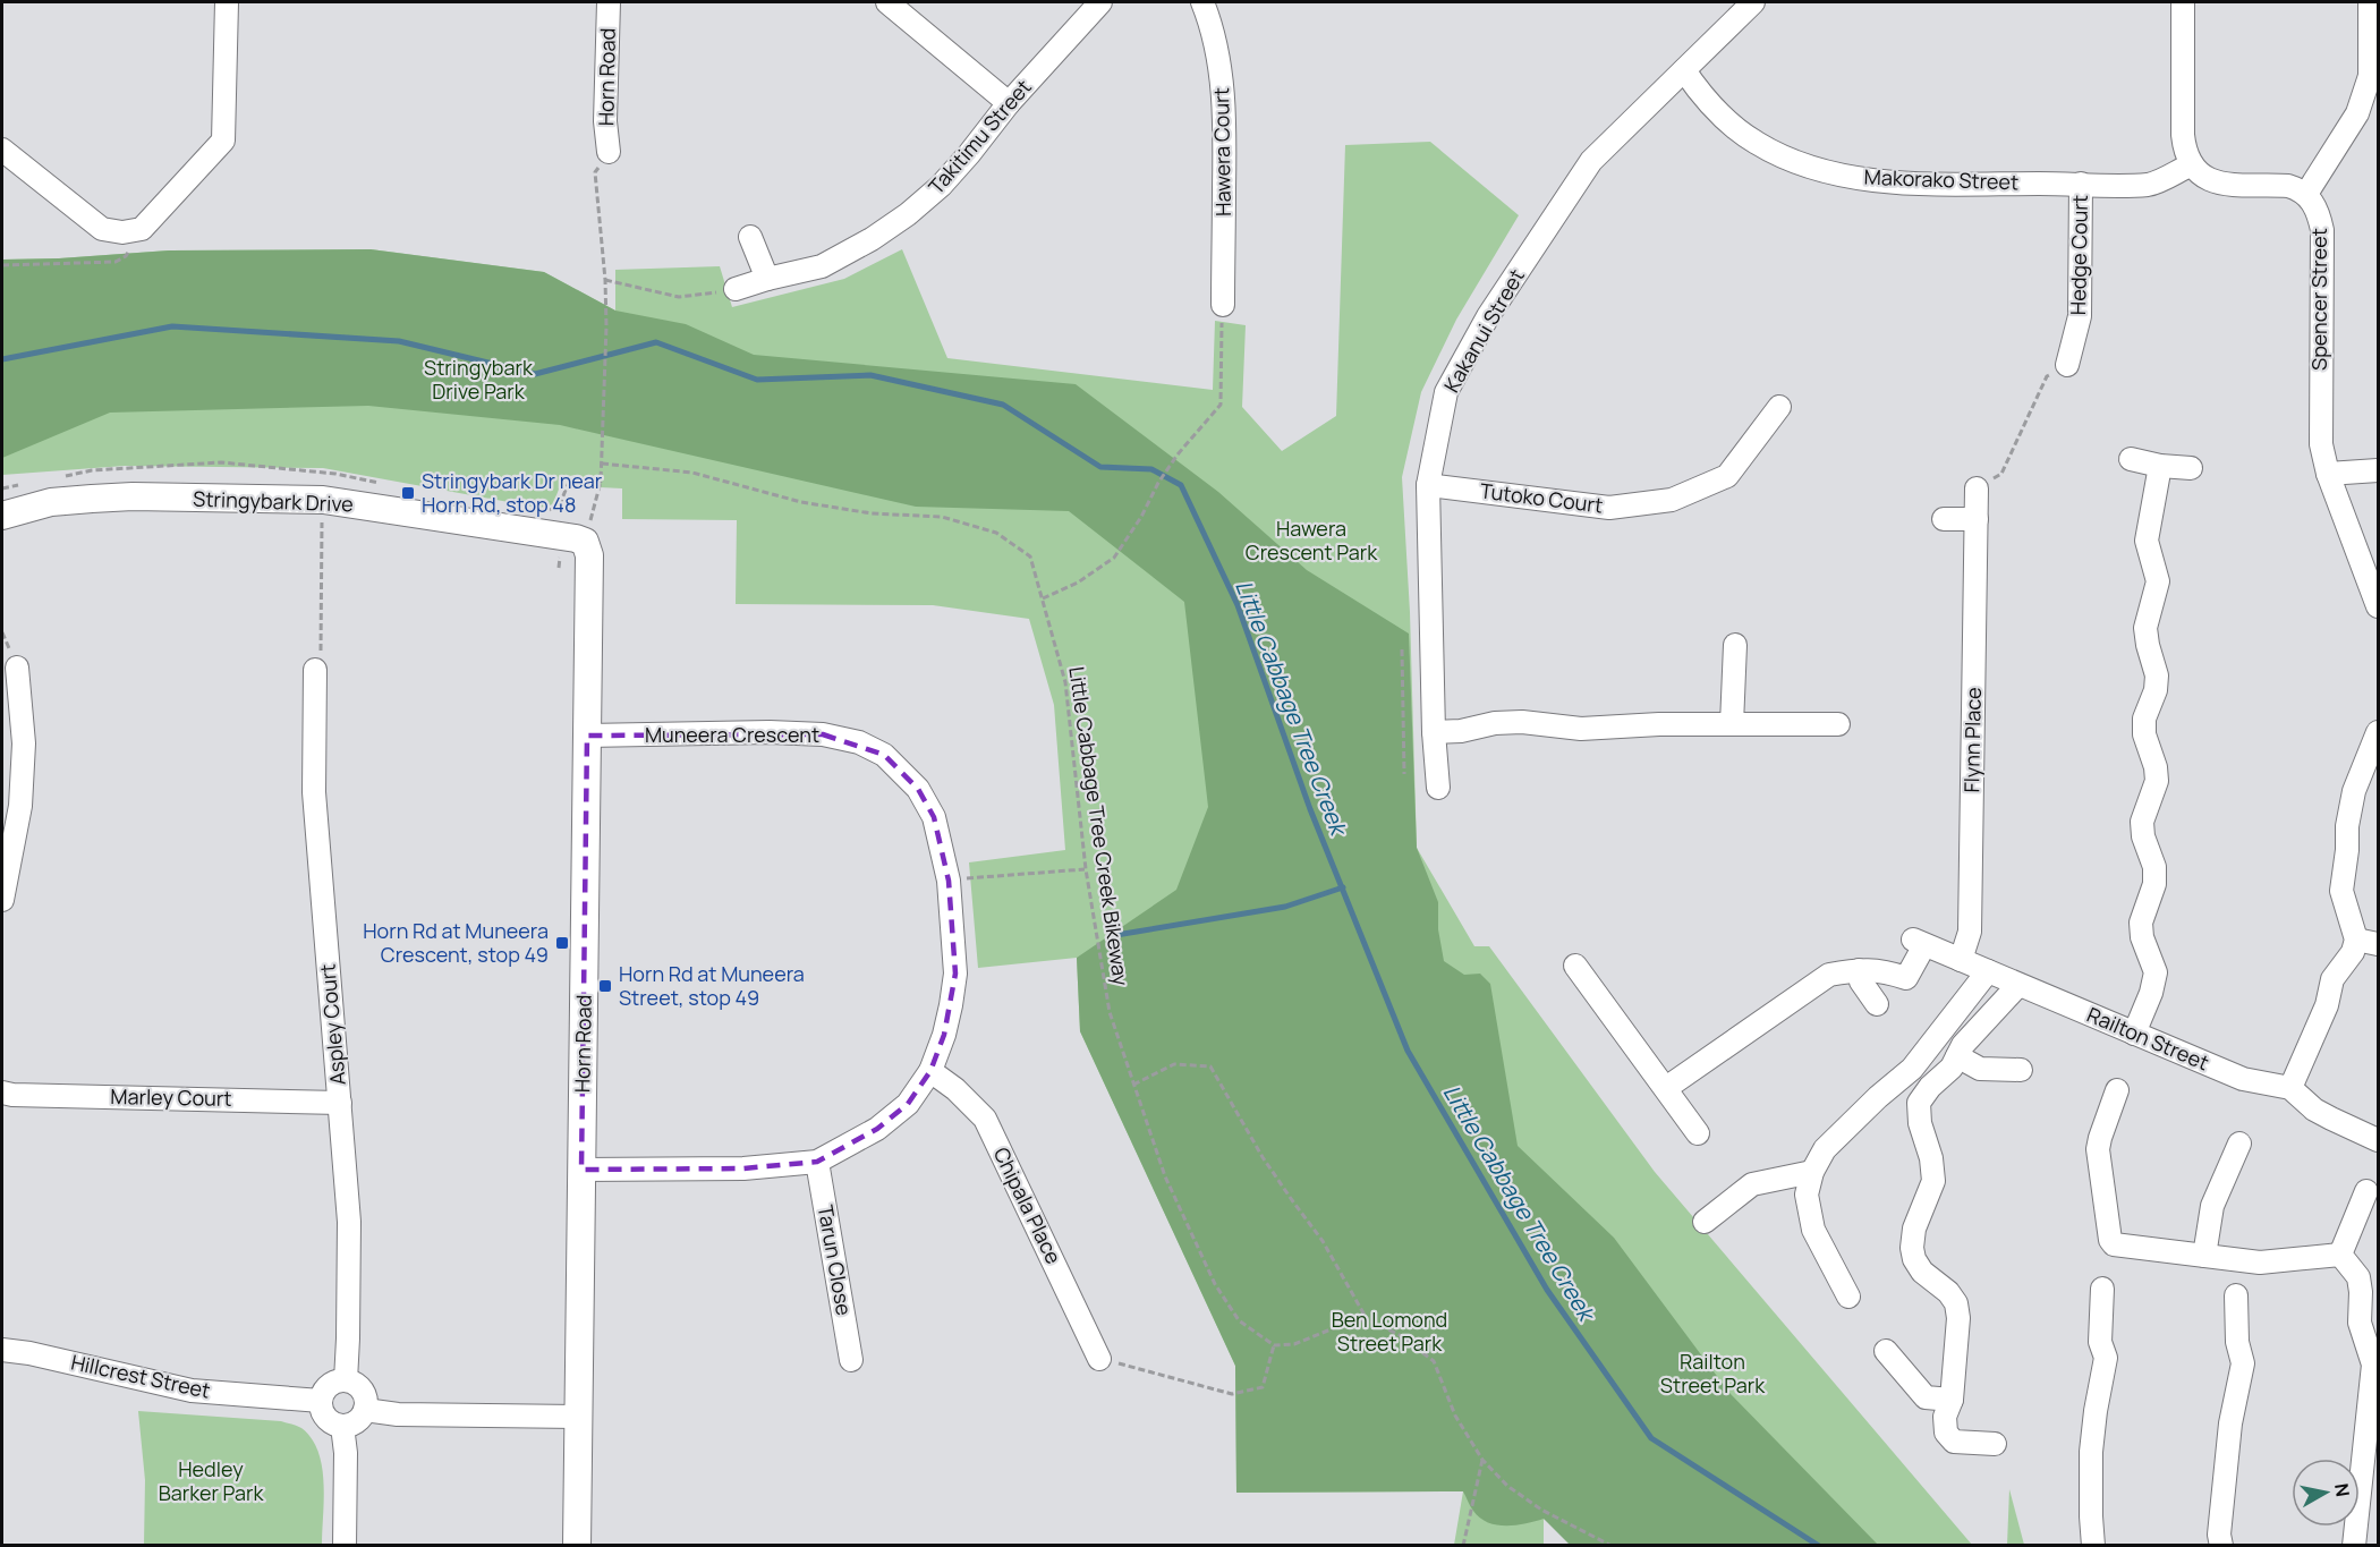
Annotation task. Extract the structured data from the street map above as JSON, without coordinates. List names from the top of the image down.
{
  "streets": {
    "street": [
      "Horn Road",
      "Takitimu Street",
      "Hawera Court",
      "Makorako Street",
      "Hedge Court",
      "Spencer Street",
      "Kakanui Street",
      "Tutoko Court",
      "Stringybark Drive",
      "Muneera Crescent",
      "Flynn Place",
      "Aspley Court",
      "Railton Street",
      "Marley Court",
      "Chipala Place",
      "Tarun Close",
      "Hillcrest Street"
    ],
    "path": ["Little Cabbage Tree Creek Bikeway"]
  },
  "crossings": [
    ["Horn Road", "Stringybark Drive"],
    ["Horn Road", "Muneera Crescent"],
    ["Makorako Street", "Hedge Court"],
    ["Makorako Street", "Kakanui Street"],
    ["Kakanui Street", "Tutoko Court"],
    ["Muneera Crescent", "Chipala Place"],
    ["Muneera Crescent", "Tarun Close"],
    ["Flynn Place", "Railton Street"],
    ["Aspley Court", "Marley Court"],
    ["Aspley Court", "Hillcrest Street"]
  ],
  "water": ["Little Cabbage Tree Creek"],
  "parks": [
    "Stringybark Drive Park",
    "Hawera Crescent Park",
    "Ben Lomond Street Park",
    "Railton Street Park",
    "Hedley Barker Park"
  ],
  "places": {
    "transit": ["Stringybark Dr near Horn Rd, stop 48", "Horn Rd at Muneera Crescent, stop 49", "Horn Rd at Muneera Street, stop 49"]
  },
  "north": "right"
}
